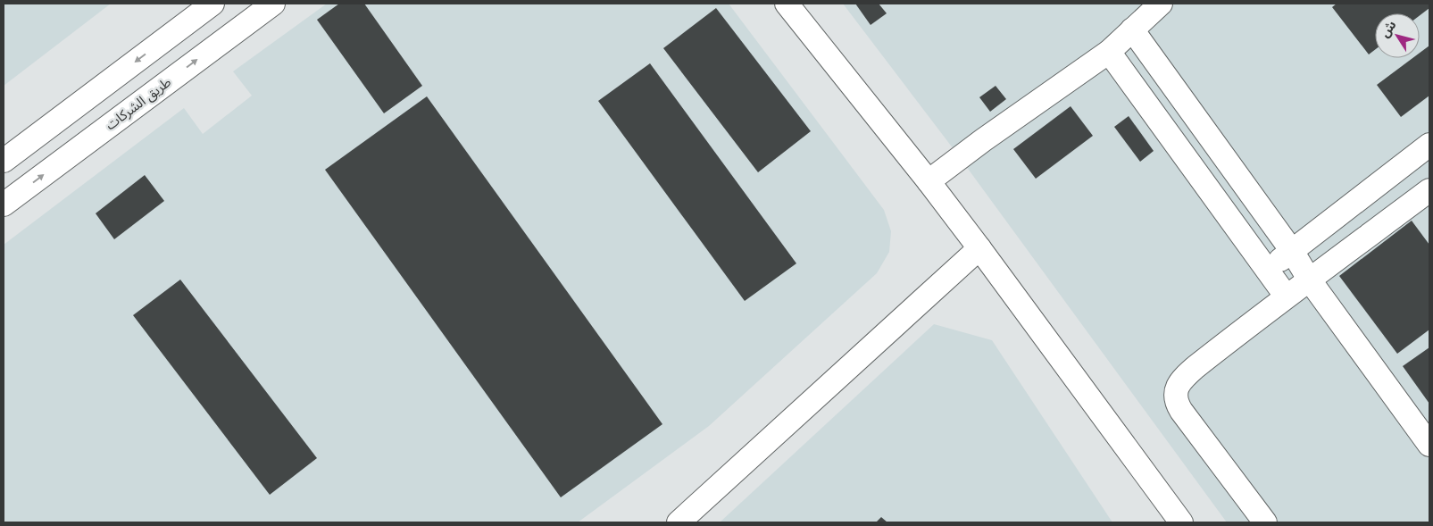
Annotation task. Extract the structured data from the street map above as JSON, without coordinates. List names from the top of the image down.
{
  "streets": {
    "street": ["طريق الشركات"]
  },
  "north": "top left"
}
